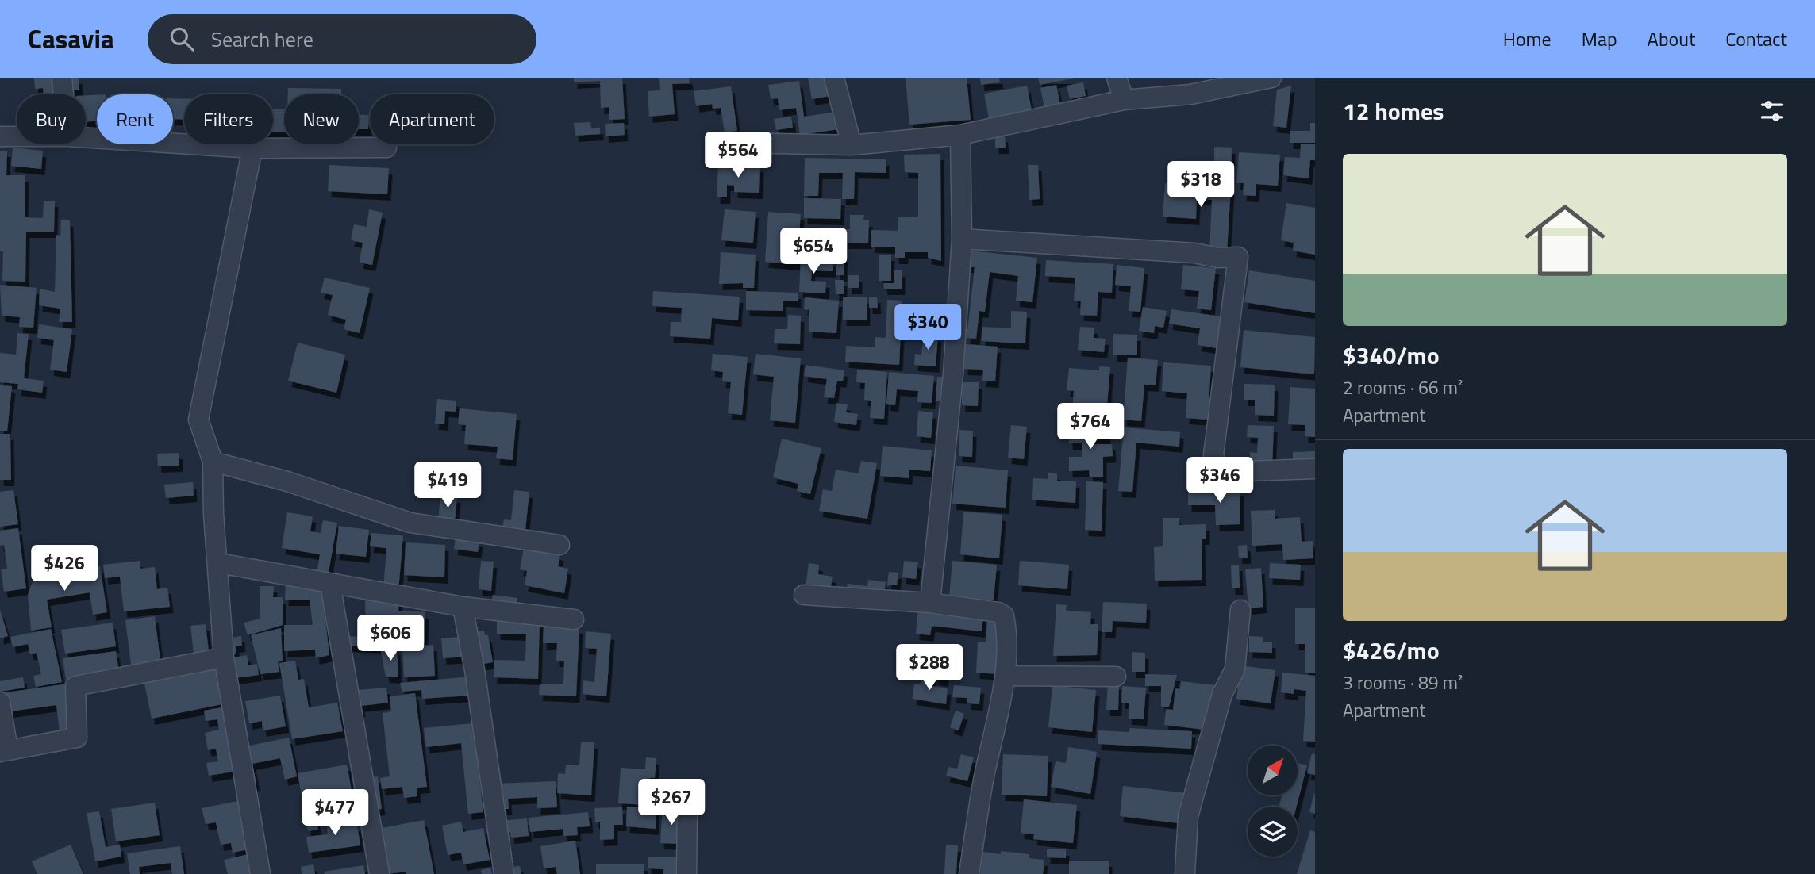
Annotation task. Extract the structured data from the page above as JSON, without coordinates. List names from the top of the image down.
{
  "north": "top right",
  "page": {
    "header": "Casavia",
    "search": "Search here",
    "nav": [
      "Home",
      "Map",
      "About",
      "Contact"
    ],
    "heading": "12 homes",
    "chip": [
      "Buy",
      "Rent",
      "Filters",
      "New",
      "Apartment"
    ],
    "price": [
      "$564",
      "$318",
      "$654",
      "$340",
      "$764",
      "$346",
      "$419",
      "$426",
      "$606",
      "$288",
      "$267",
      "$477"
    ],
    "list": [
      {
        "name": "$340/mo",
        "note": "2 rooms · 66 m² · Apartment"
      },
      {
        "name": "$426/mo",
        "note": "3 rooms · 89 m² · Apartment"
      }
    ]
  }
}
